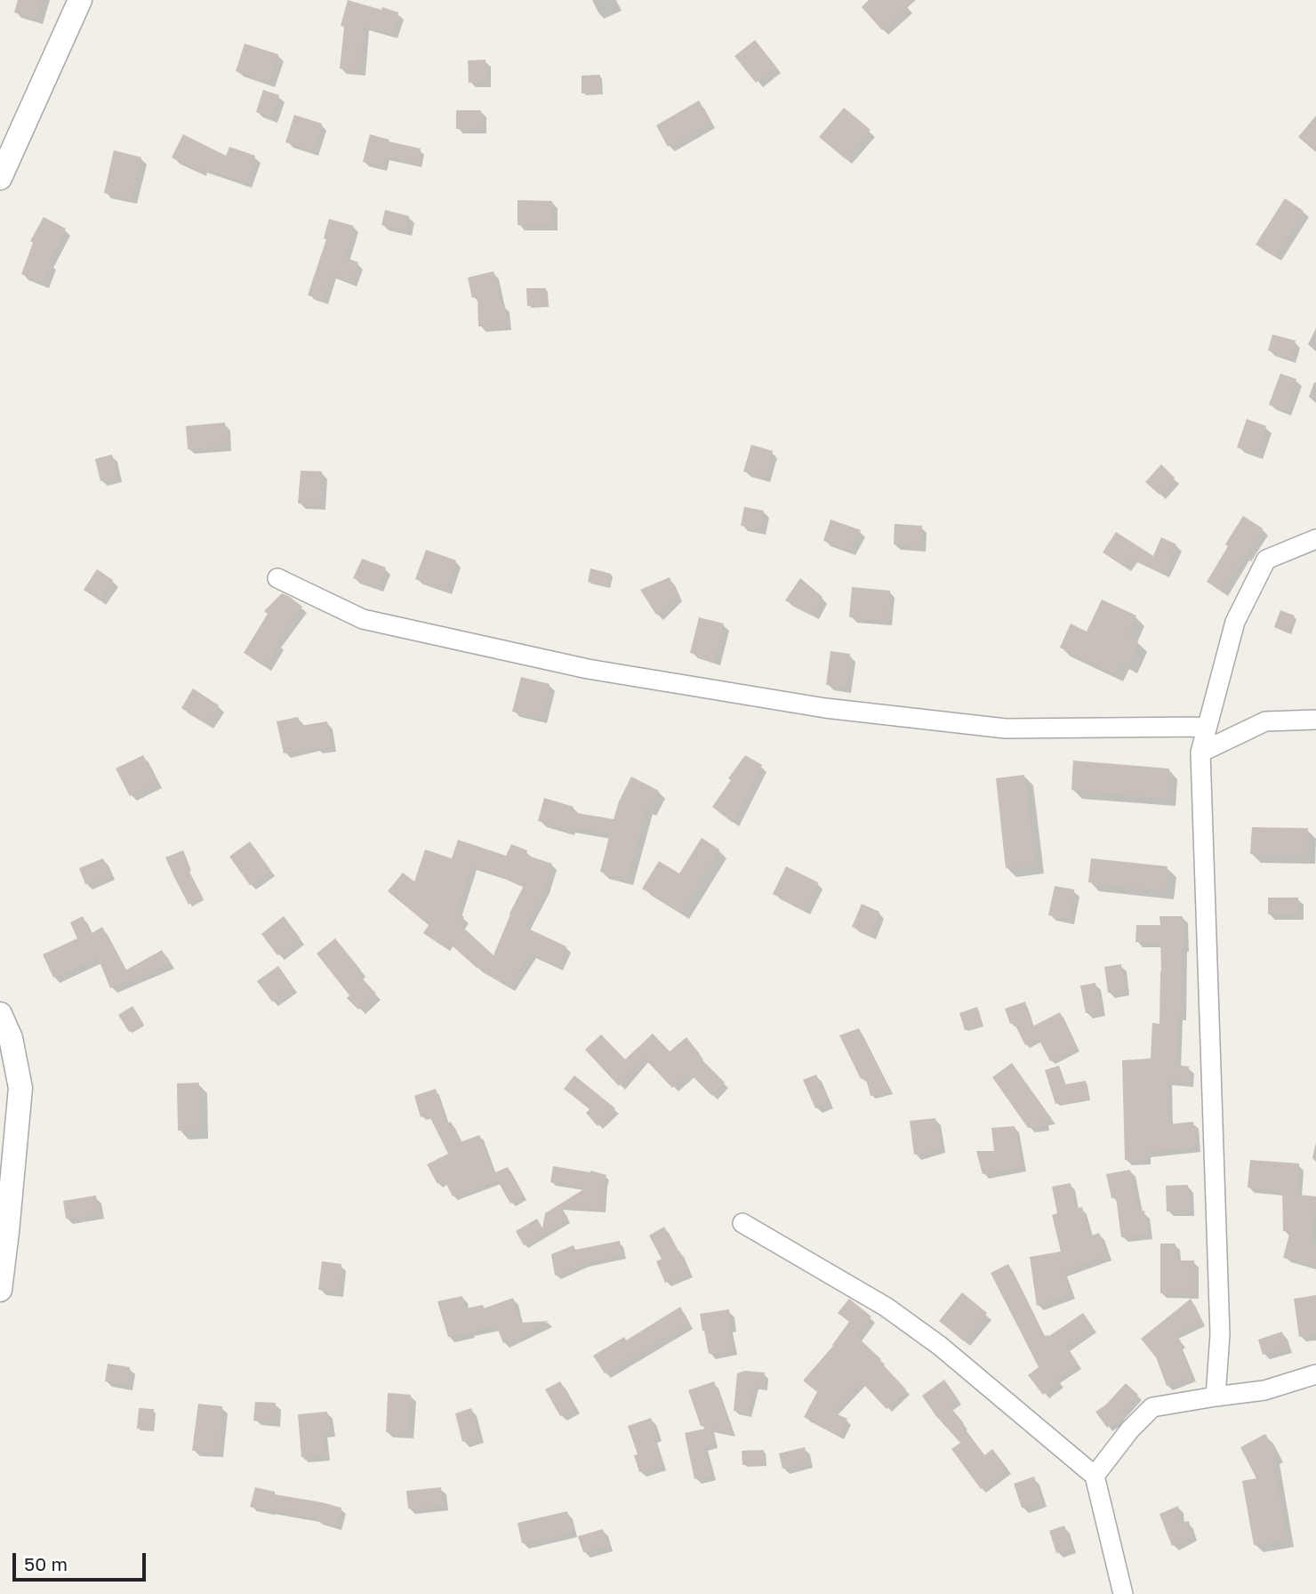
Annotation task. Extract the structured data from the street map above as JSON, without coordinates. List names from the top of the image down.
{
  "scale_bar": "50 m"
}
